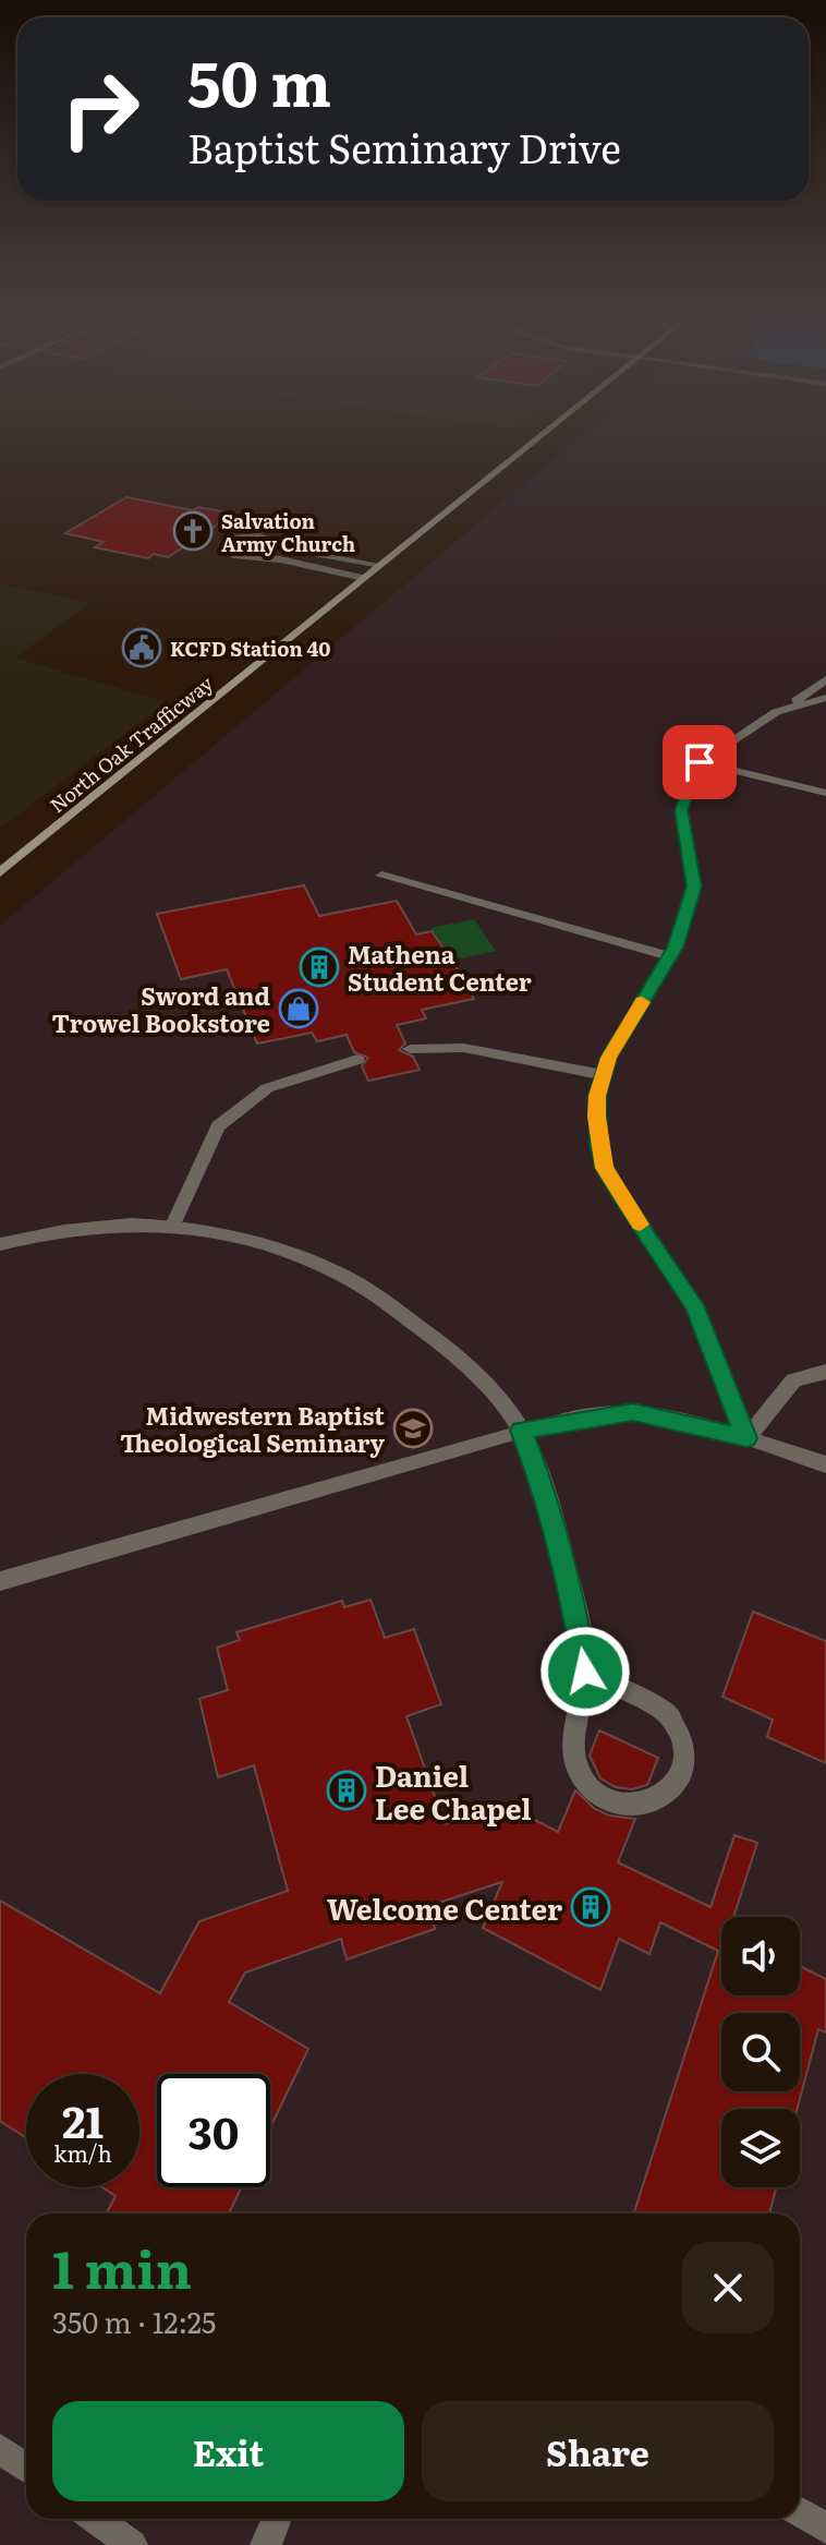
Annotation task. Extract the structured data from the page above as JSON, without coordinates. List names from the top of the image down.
{
  "streets": {
    "main road": ["North Oak Trafficway"]
  },
  "places": {
    "church": ["Salvation Army Church"],
    "public building": ["KCFD Station 40"],
    "building": ["Mathena Student Center", "Daniel Lee Chapel", "Welcome Center"],
    "shop": ["Sword and Trowel Bookstore"],
    "school or university": ["Midwestern Baptist Theological Seminary"]
  },
  "page": {
    "turn": ["50 m", "Baptist Seminary Drive"],
    "speed": "21 km/h",
    "limit": "30",
    "heading": ["1 min", "350 m · 12:25"],
    "buttons": ["Exit", "Share"]
  }
}
